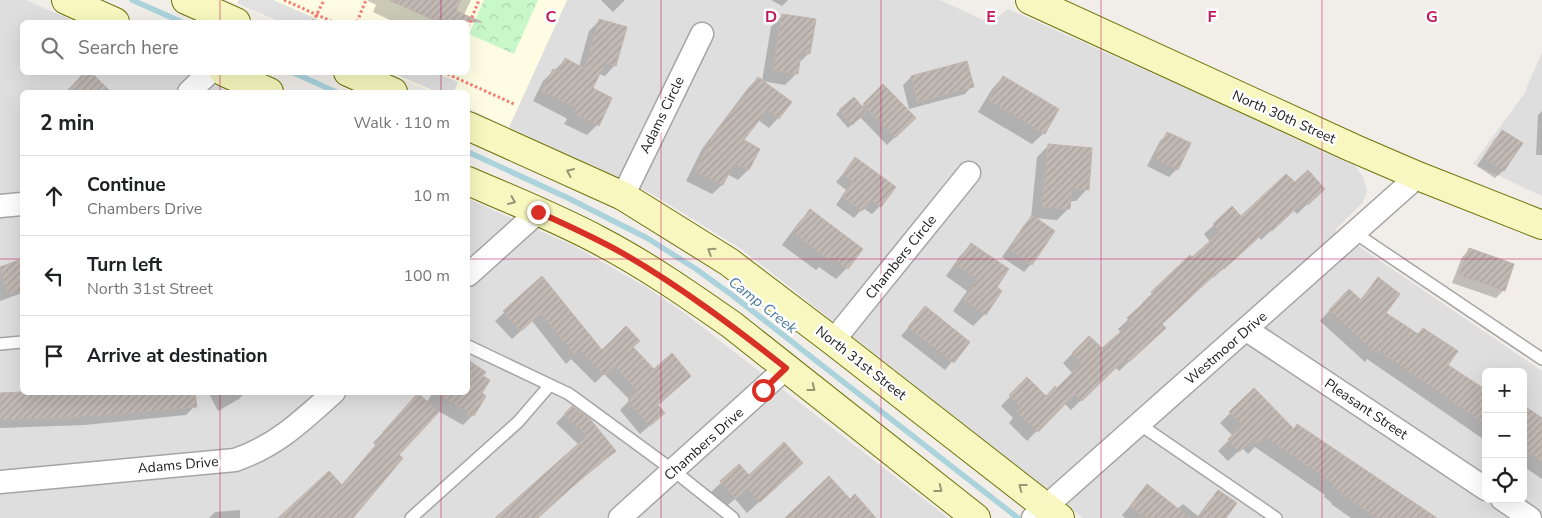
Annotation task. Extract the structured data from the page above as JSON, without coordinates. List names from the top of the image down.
{
  "streets": {
    "main road": ["North 30th Street", "North 31st Street"],
    "street": [
      "Adams Circle",
      "Chambers Circle",
      "Westmoor Drive",
      "Pleasant Street",
      "Chambers Drive",
      "Adams Drive"
    ]
  },
  "crossings": [
    ["Adams Circle", "North 31st Street"],
    ["North 30th Street", "Westmoor Drive"],
    ["Chambers Circle", "North 31st Street"],
    ["Westmoor Drive", "North 31st Street"],
    ["Westmoor Drive", "Pleasant Street"]
  ],
  "water": ["Camp Creek"],
  "page": {
    "search": "Search here",
    "heading": ["2 min", "Walk · 110 m"],
    "list": [
      ["Continue", "Chambers Drive", "10 m"],
      ["Turn left", "North 31st Street", "100 m"],
      "Arrive at destination"
    ],
    "map_buttons": ["+", "−"]
  },
  "grid": {
    "columns": [
      "C",
      "D",
      "E",
      "F",
      "G"
    ]
  }
}
